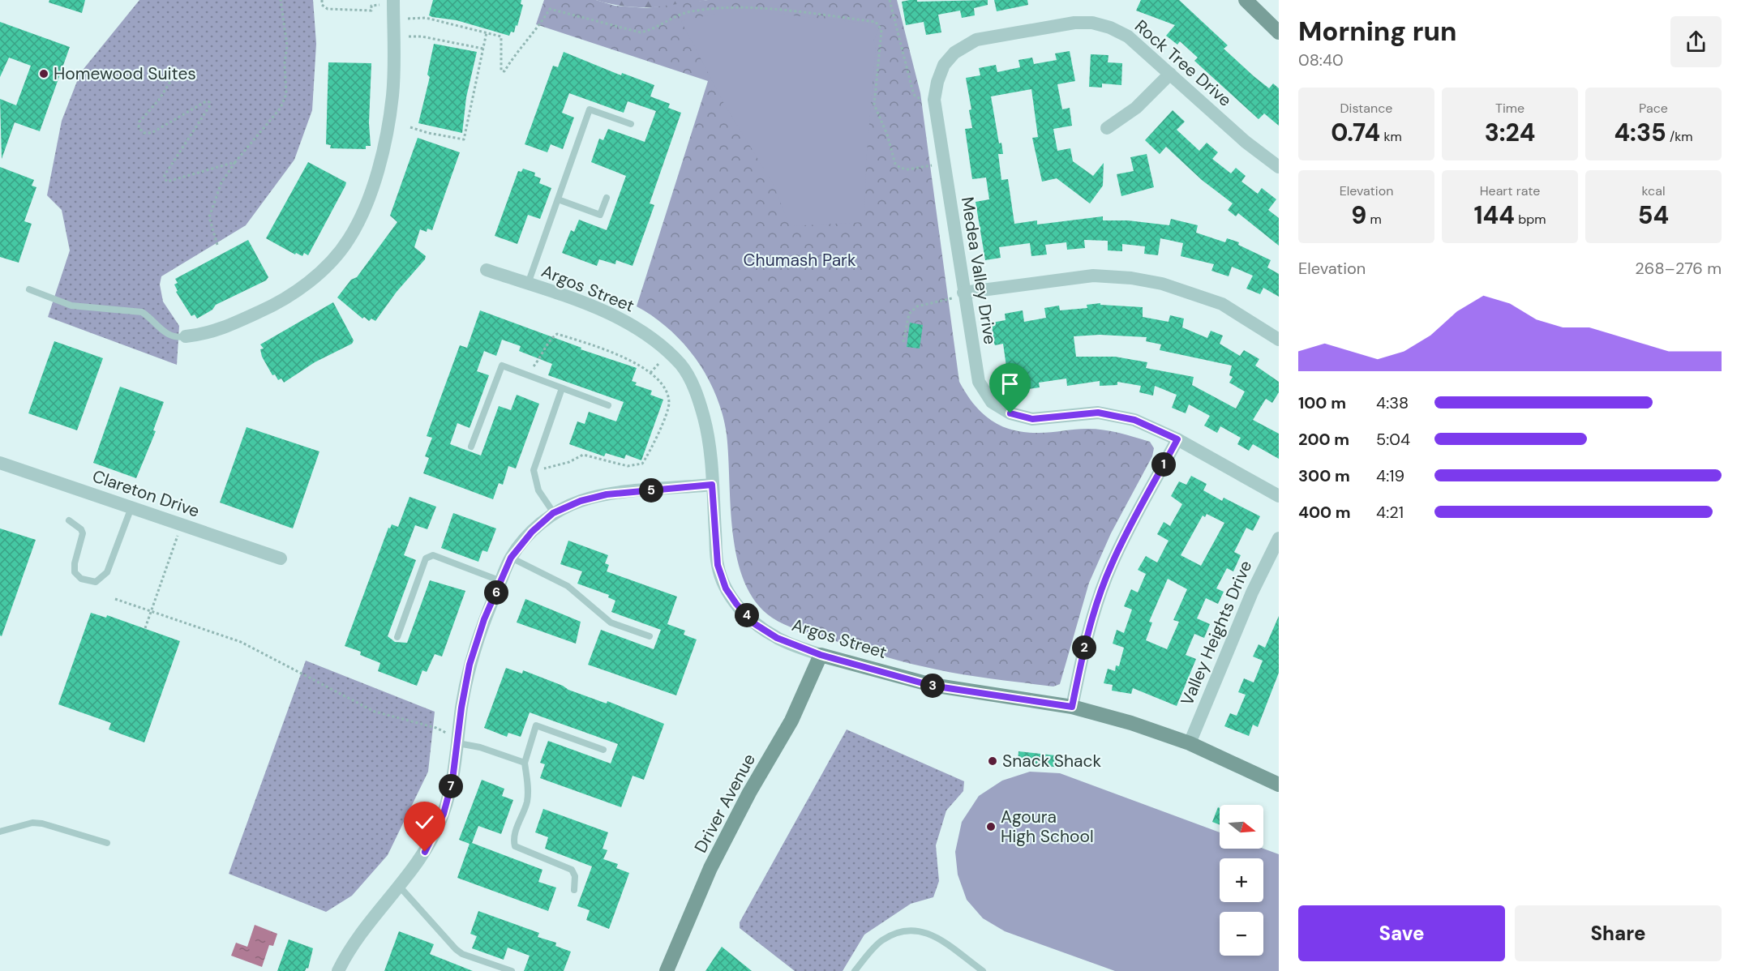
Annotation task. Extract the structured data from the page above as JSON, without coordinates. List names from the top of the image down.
{
  "streets": {
    "street": [
      "Rock Tree Drive",
      "Medea Valley Drive",
      "Argos Street",
      "Clareton Drive",
      "Valley Heights Drive",
      "Driver Avenue"
    ]
  },
  "crossings": [
    ["Rock Tree Drive", "Medea Valley Drive"],
    ["Argos Street", "Valley Heights Drive"],
    ["Argos Street", "Driver Avenue"]
  ],
  "parks": ["Chumash Park"],
  "places": ["Homewood Suites", "Snack Shack", "Agoura High School"],
  "north": "right",
  "page": {
    "heading": ["Morning run", "08:40"],
    "stats": [
      ["Distance", "0.74 km"],
      ["Time", "3:24"],
      ["Pace", "4:35 /km"],
      ["Elevation", "9 m"],
      ["Heart rate", "144 bpm"],
      ["kcal", "54"]
    ],
    "chart": ["Elevation", "268–276 m"],
    "list": [
      {
        "name": "100 m",
        "note": "4:38"
      },
      {
        "name": "200 m",
        "note": "5:04"
      },
      {
        "name": "300 m",
        "note": "4:19"
      },
      {
        "name": "400 m",
        "note": "4:21"
      }
    ],
    "pins": [
      "1",
      "5",
      "6",
      "4",
      "2",
      "3",
      "7"
    ],
    "map_buttons": ["+", "−"],
    "buttons": ["Save", "Share"]
  }
}
